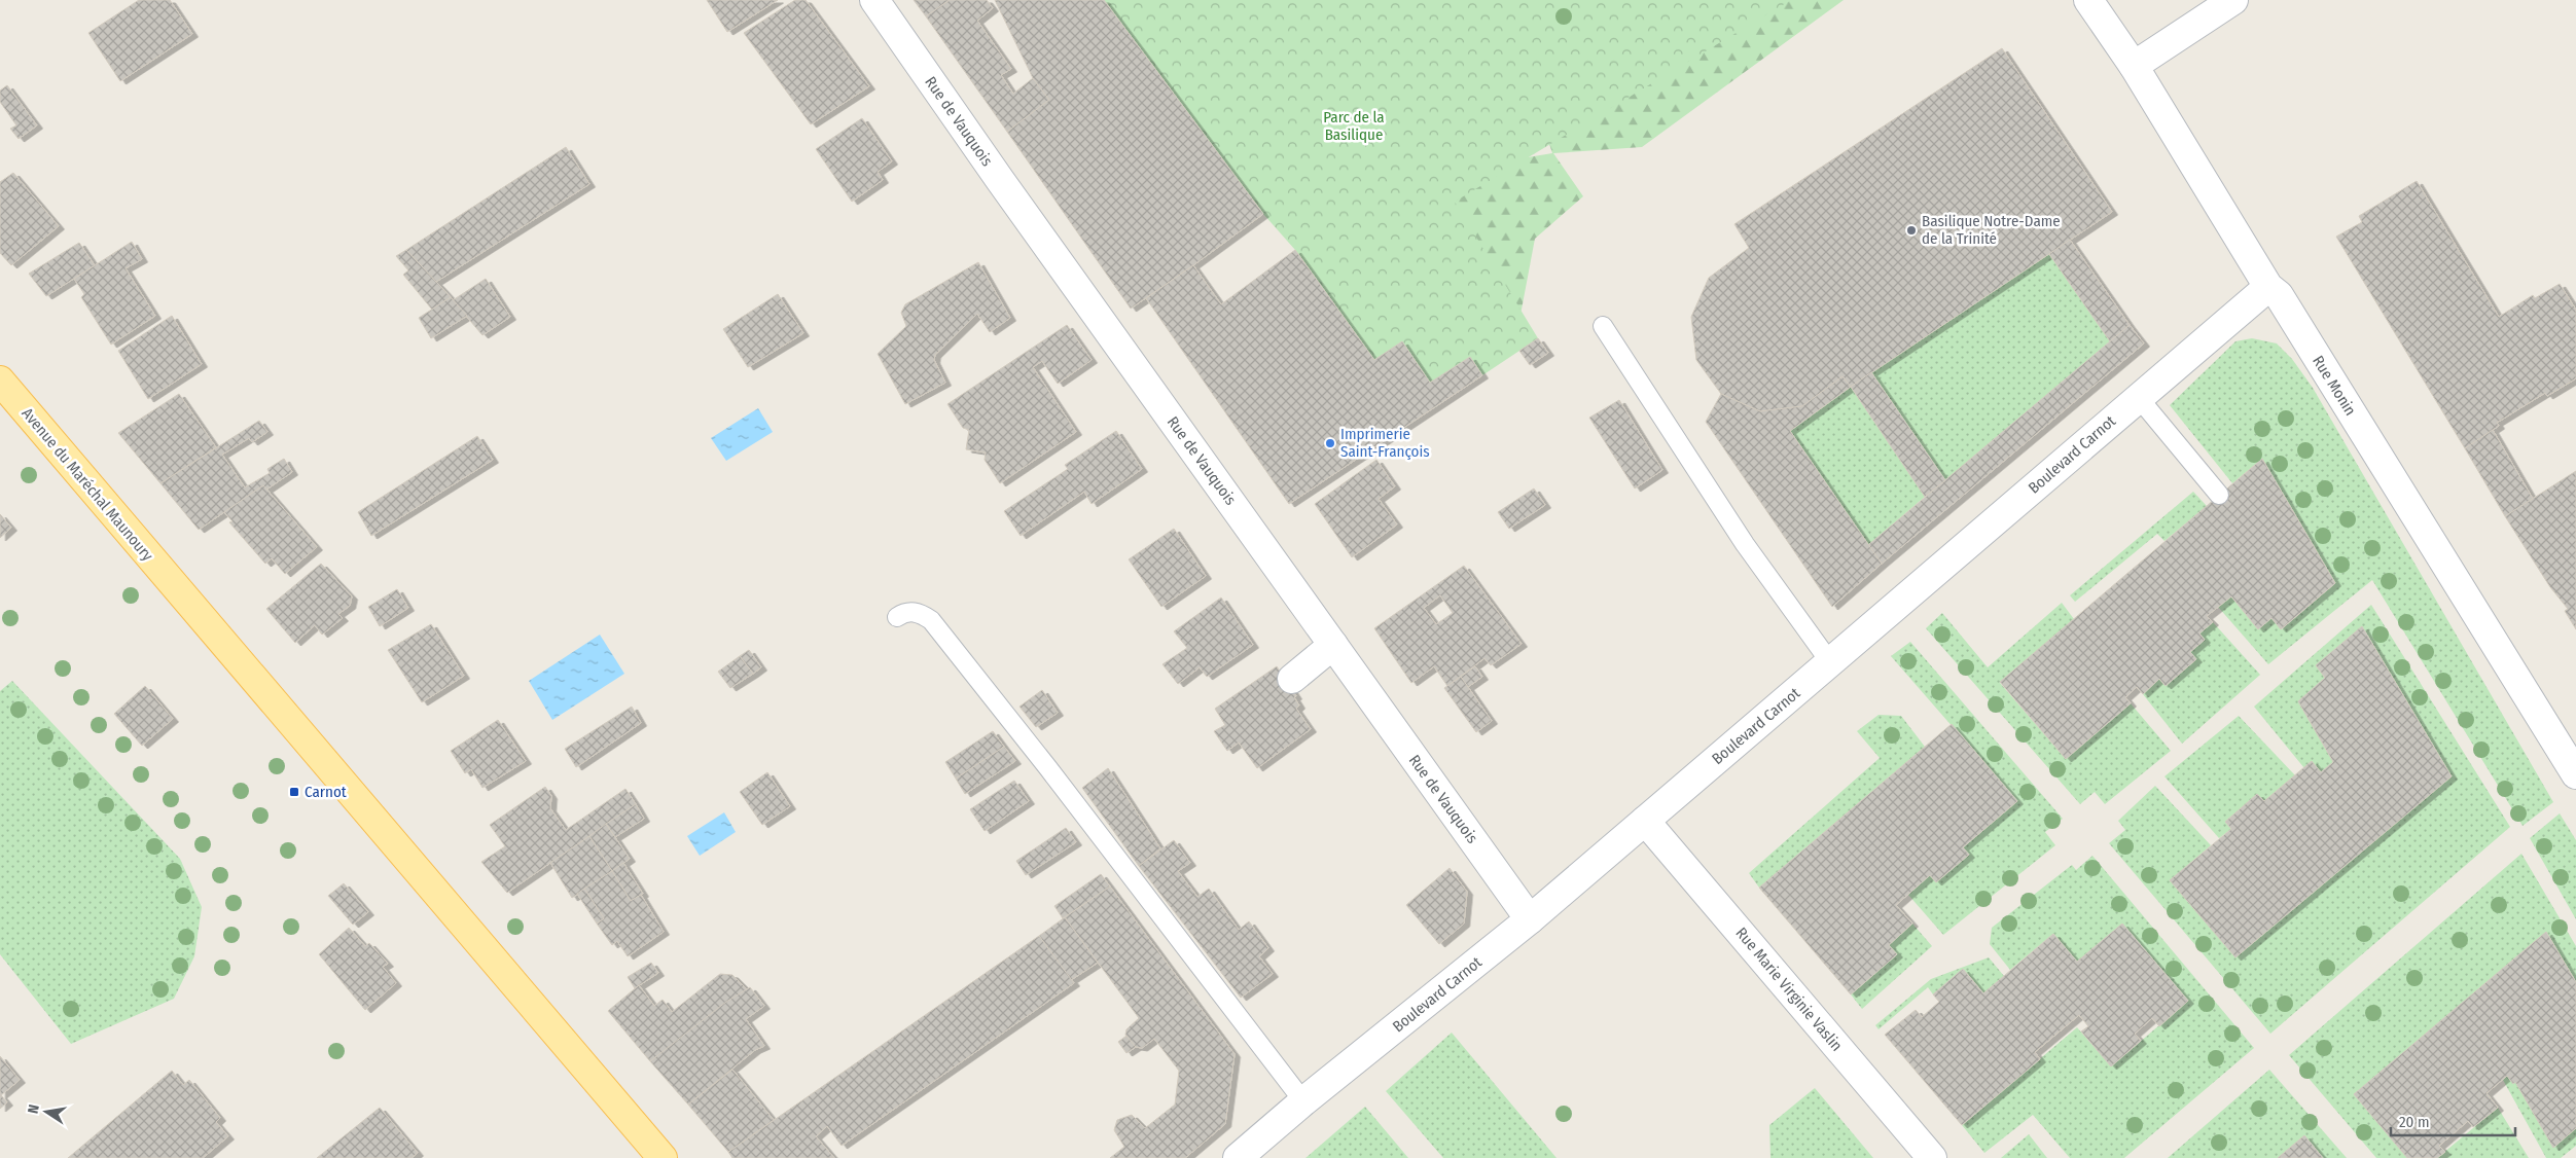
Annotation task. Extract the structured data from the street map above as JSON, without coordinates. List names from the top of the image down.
{
  "streets": {
    "main road": ["Avenue du Maréchal Maunoury"],
    "street": [
      "Rue de Vauquois",
      "Rue Monin",
      "Boulevard Carnot",
      "Rue Marie Virginie Vaslin"
    ]
  },
  "crossings": [
    ["Rue de Vauquois", "Boulevard Carnot"],
    ["Rue Monin", "Boulevard Carnot"],
    ["Boulevard Carnot", "Rue Marie Virginie Vaslin"]
  ],
  "parks": ["Parc de la Basilique"],
  "places": {
    "other": ["Basilique Notre-Dame de la Trinité", "Imprimerie Saint-François"],
    "transit": ["Carnot"]
  },
  "scale_bar": "20 m",
  "north": "left"
}
